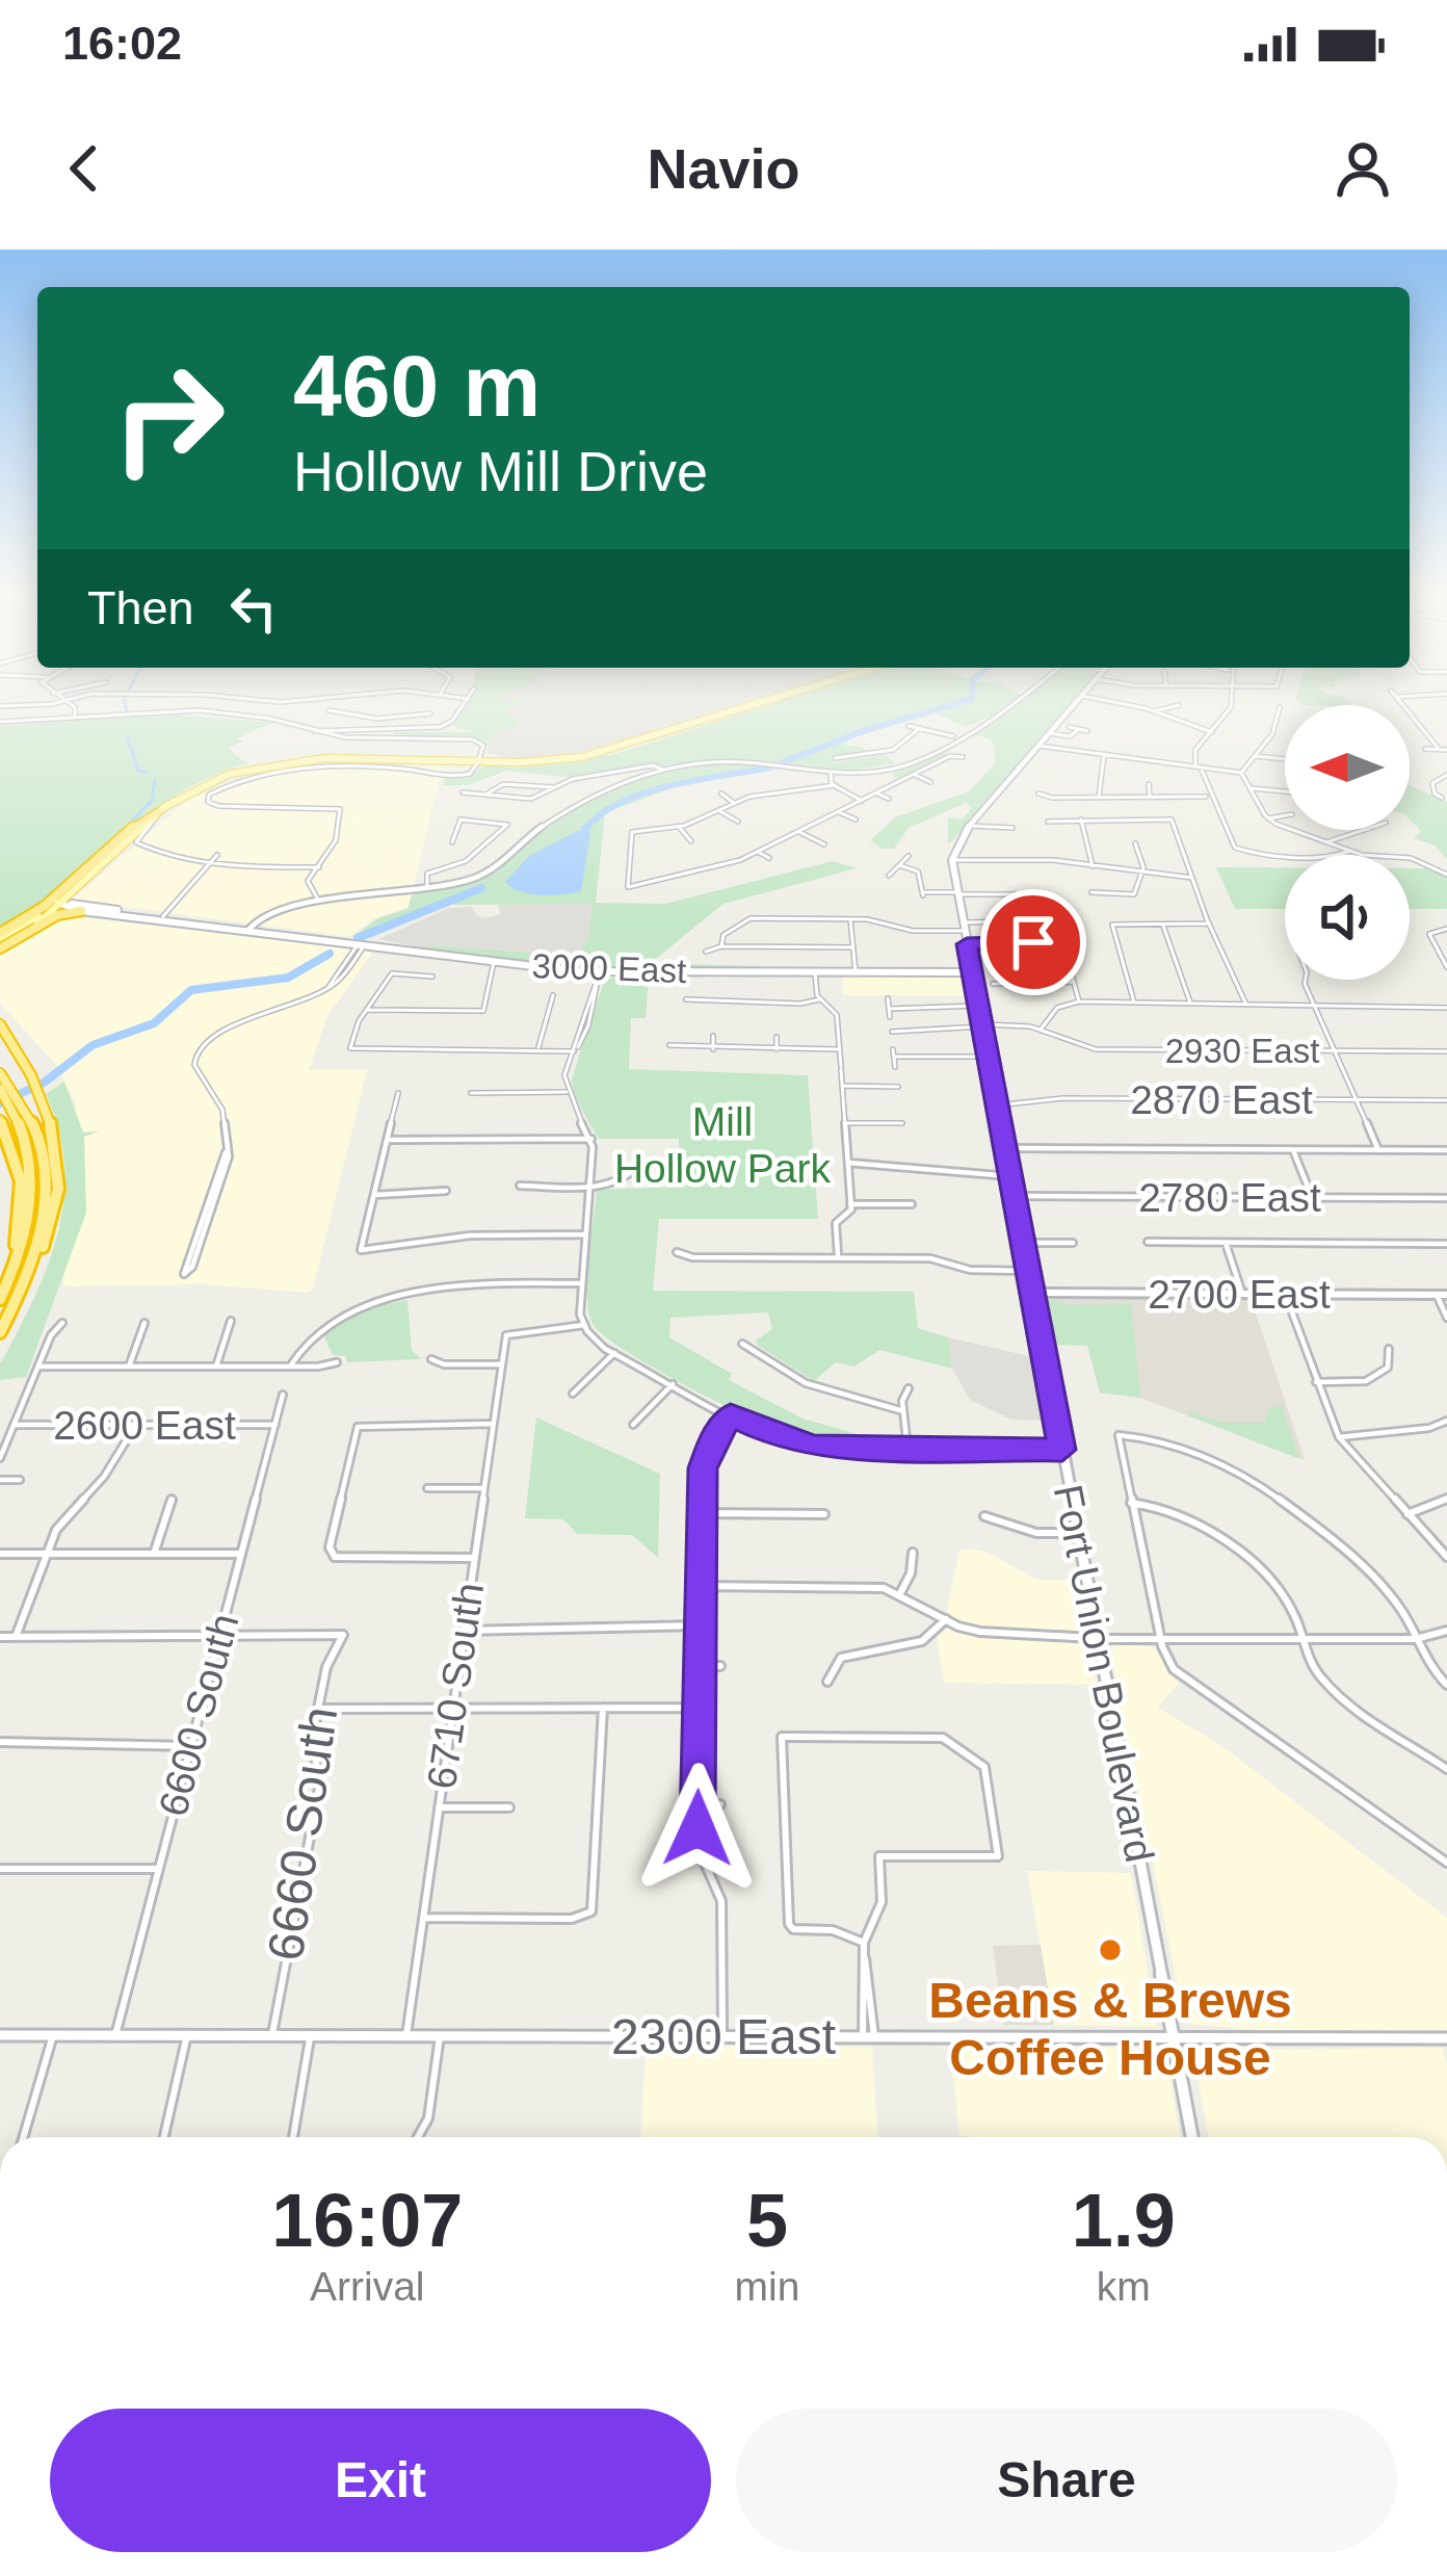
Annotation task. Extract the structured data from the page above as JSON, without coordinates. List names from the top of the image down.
{
  "streets": {
    "main road": ["3000 East", "Fort Union Boulevard"],
    "street": [
      "2930 East",
      "2870 East",
      "2780 East",
      "2700 East",
      "2600 East",
      "6710 South",
      "6600 South",
      "6660 South",
      "2300 East"
    ]
  },
  "crossings": [
    ["3000 East", "Fort Union Boulevard"],
    ["2930 East", "Fort Union Boulevard"],
    ["2870 East", "Fort Union Boulevard"],
    ["2780 East", "Fort Union Boulevard"],
    ["2700 East", "Fort Union Boulevard"],
    ["2600 East", "6600 South"],
    ["Fort Union Boulevard", "2300 East"],
    ["6710 South", "2300 East"],
    ["6600 South", "6660 South"],
    ["6600 South", "2300 East"],
    ["6660 South", "2300 East"]
  ],
  "parks": ["Mill Hollow Park"],
  "places": ["Beans & Brews Coffee House"],
  "north": "left",
  "page": {
    "status": "16:02",
    "header": "Navio",
    "turn": ["460 m", "Hollow Mill Drive"],
    "then": "Then",
    "eta": [
      "16:07",
      "Arrival",
      "5",
      "min",
      "1.9",
      "km"
    ],
    "buttons": ["Exit", "Share"]
  }
}
